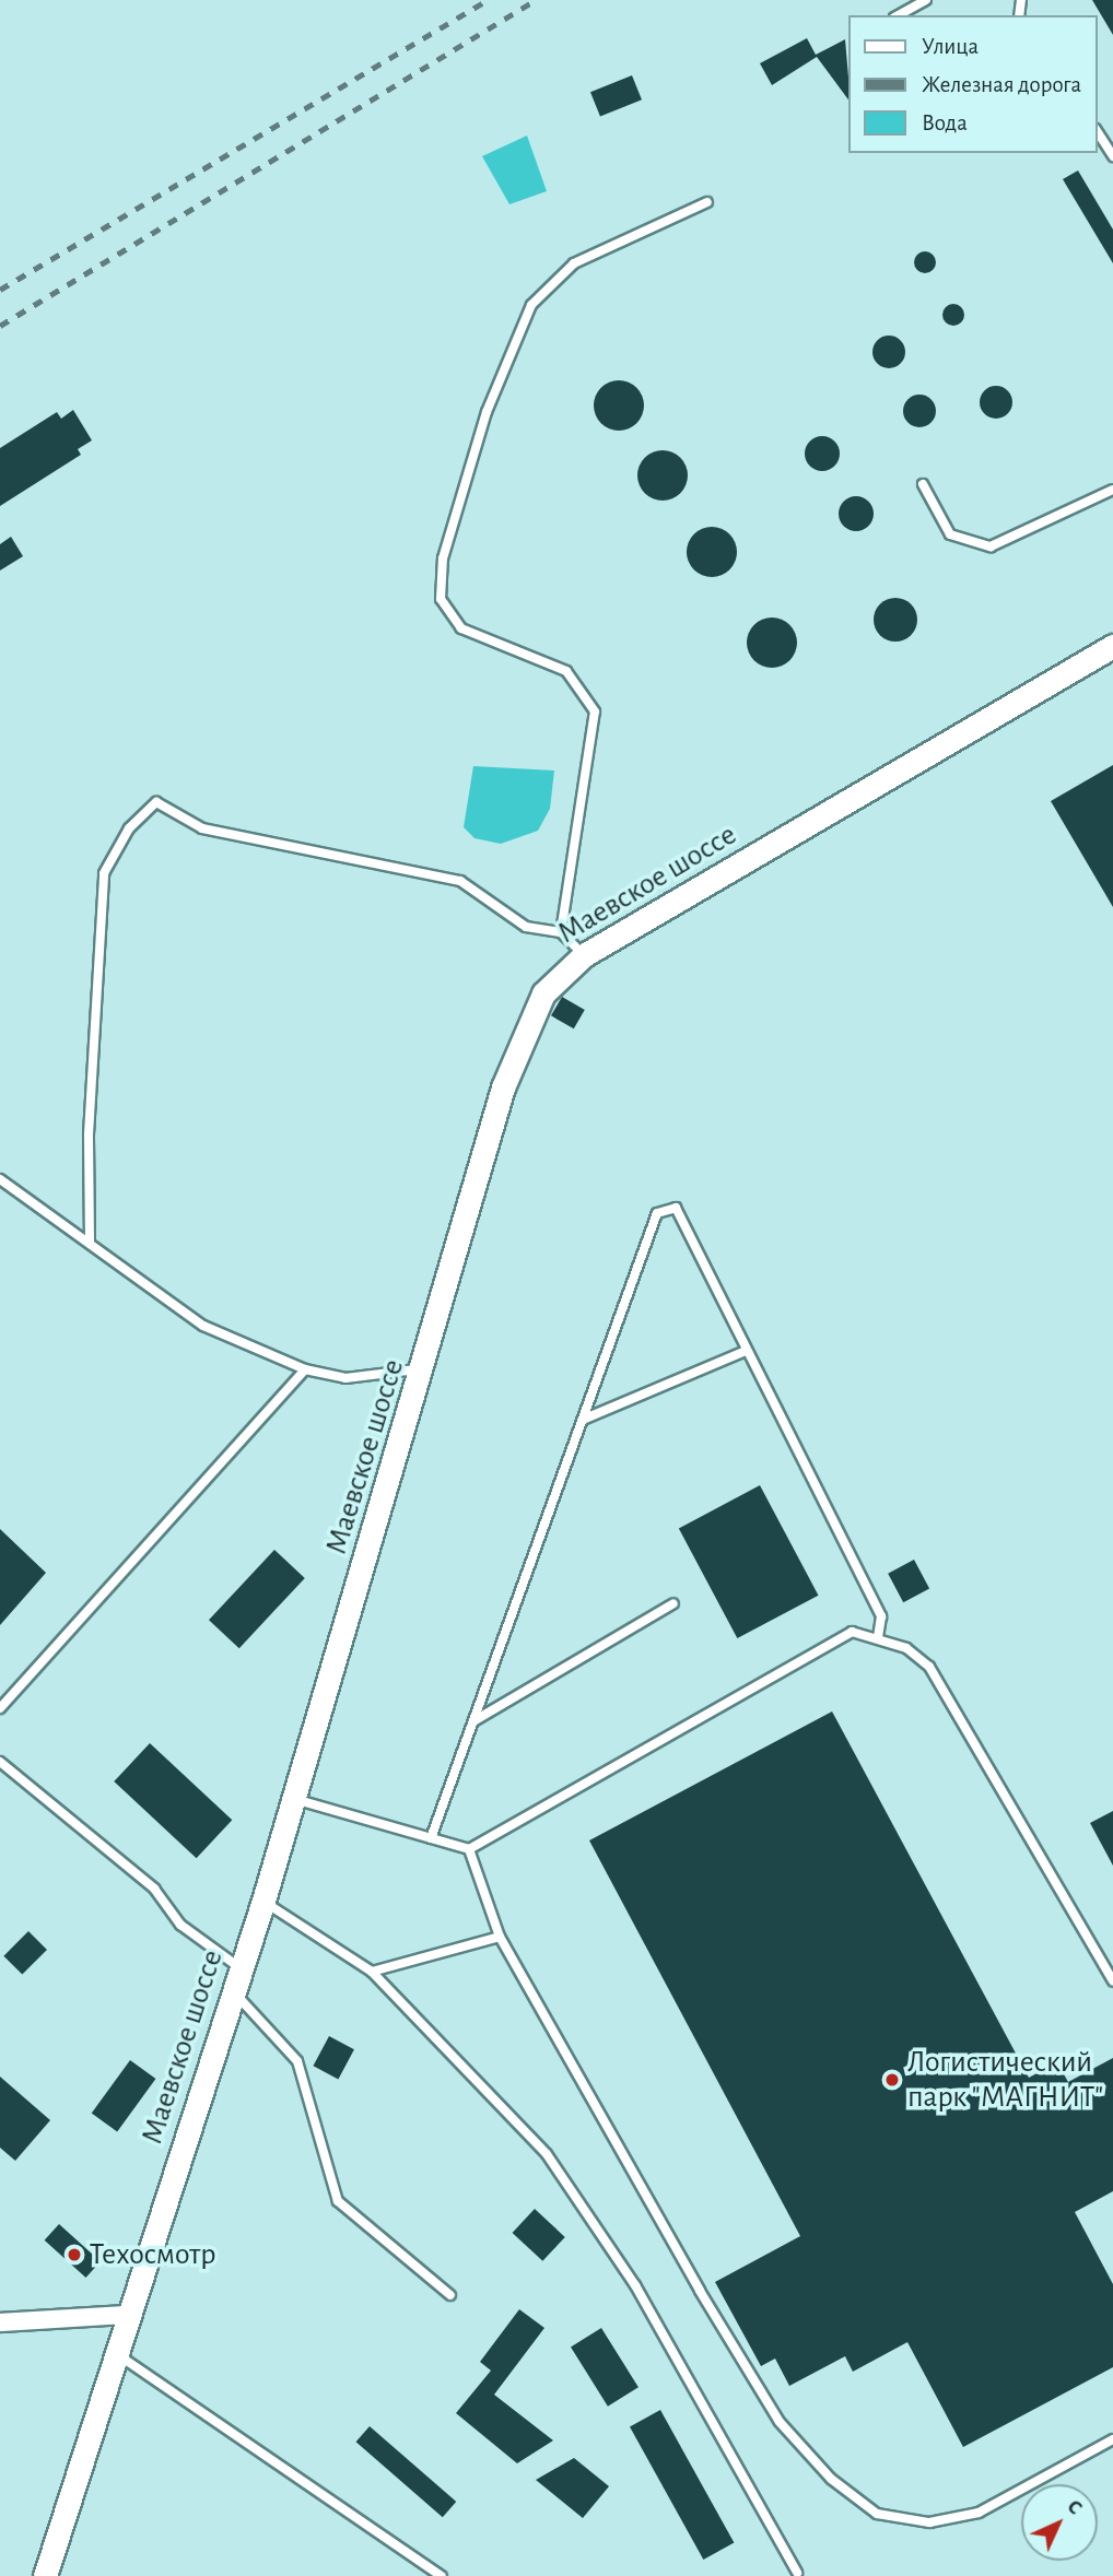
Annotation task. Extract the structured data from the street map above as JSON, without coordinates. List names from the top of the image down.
{
  "streets": {
    "street": ["Маевское шоссе"]
  },
  "places": ["Логистический парк \"МАГНИТ\"", "Техосмотр"],
  "legend": ["Улица", "Железная дорога", "Вода"],
  "north": "top right"
}
